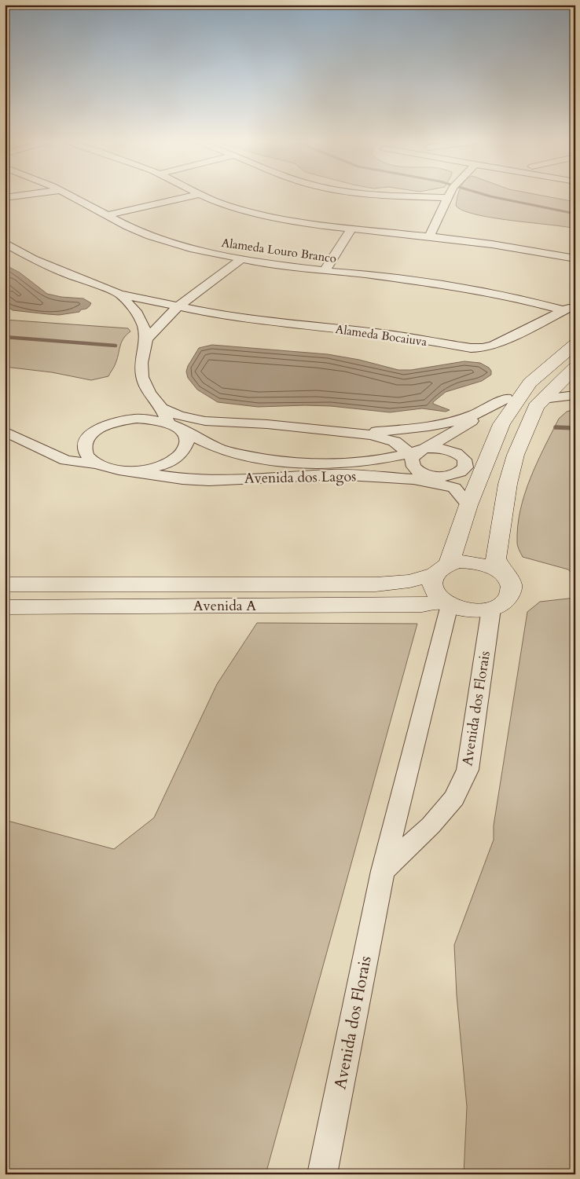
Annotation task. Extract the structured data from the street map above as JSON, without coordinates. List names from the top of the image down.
{
  "streets": {
    "street": [
      "Alameda Louro Branco",
      "Alameda Bocaiuva",
      "Avenida dos Lagos",
      "Avenida A",
      "Avenida dos Florais"
    ]
  },
  "crossings": [
    ["Alameda Louro Branco", "Alameda Bocaiuva"],
    ["Avenida A", "Avenida dos Florais"]
  ]
}
